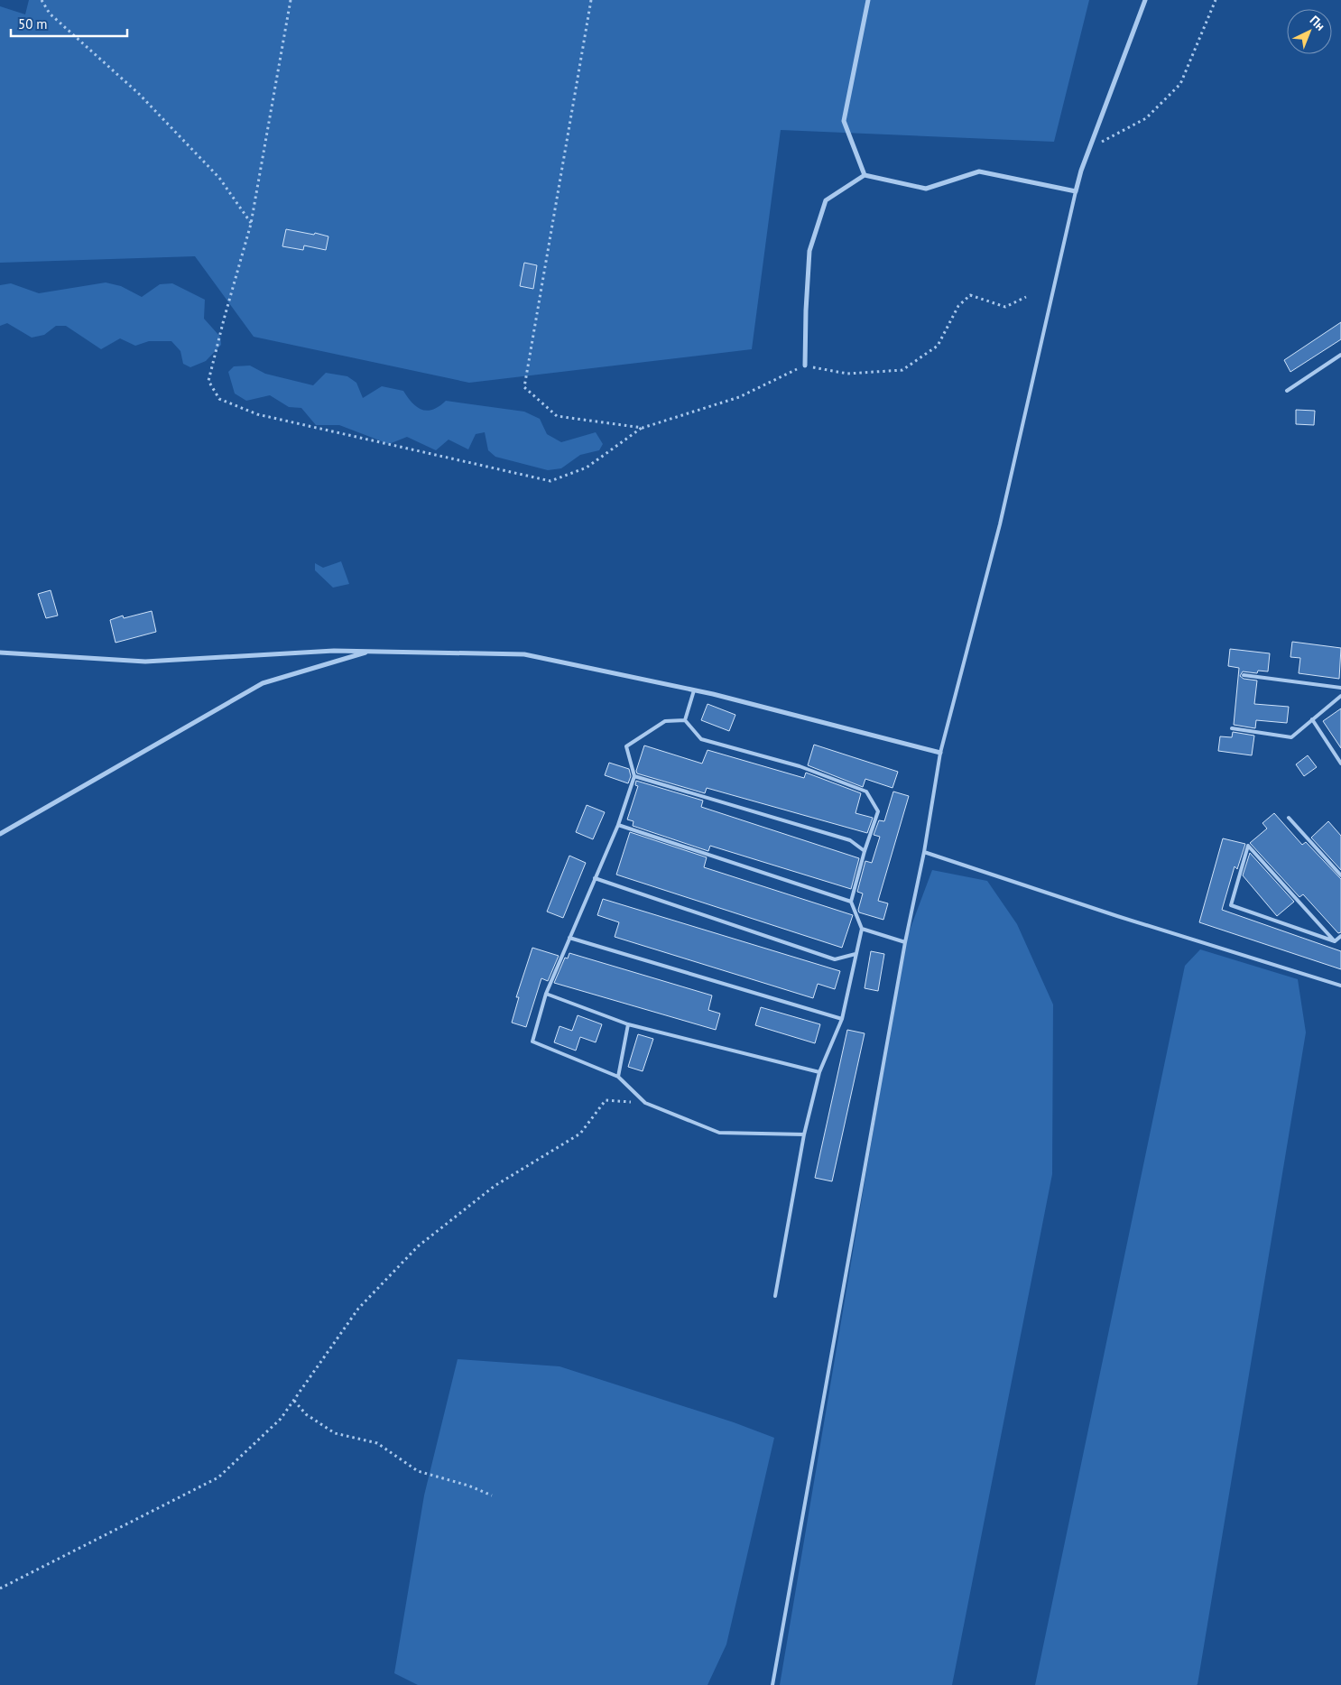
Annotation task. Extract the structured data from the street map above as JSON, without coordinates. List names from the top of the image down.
{
  "scale_bar": "50 m",
  "north": "top right"
}
